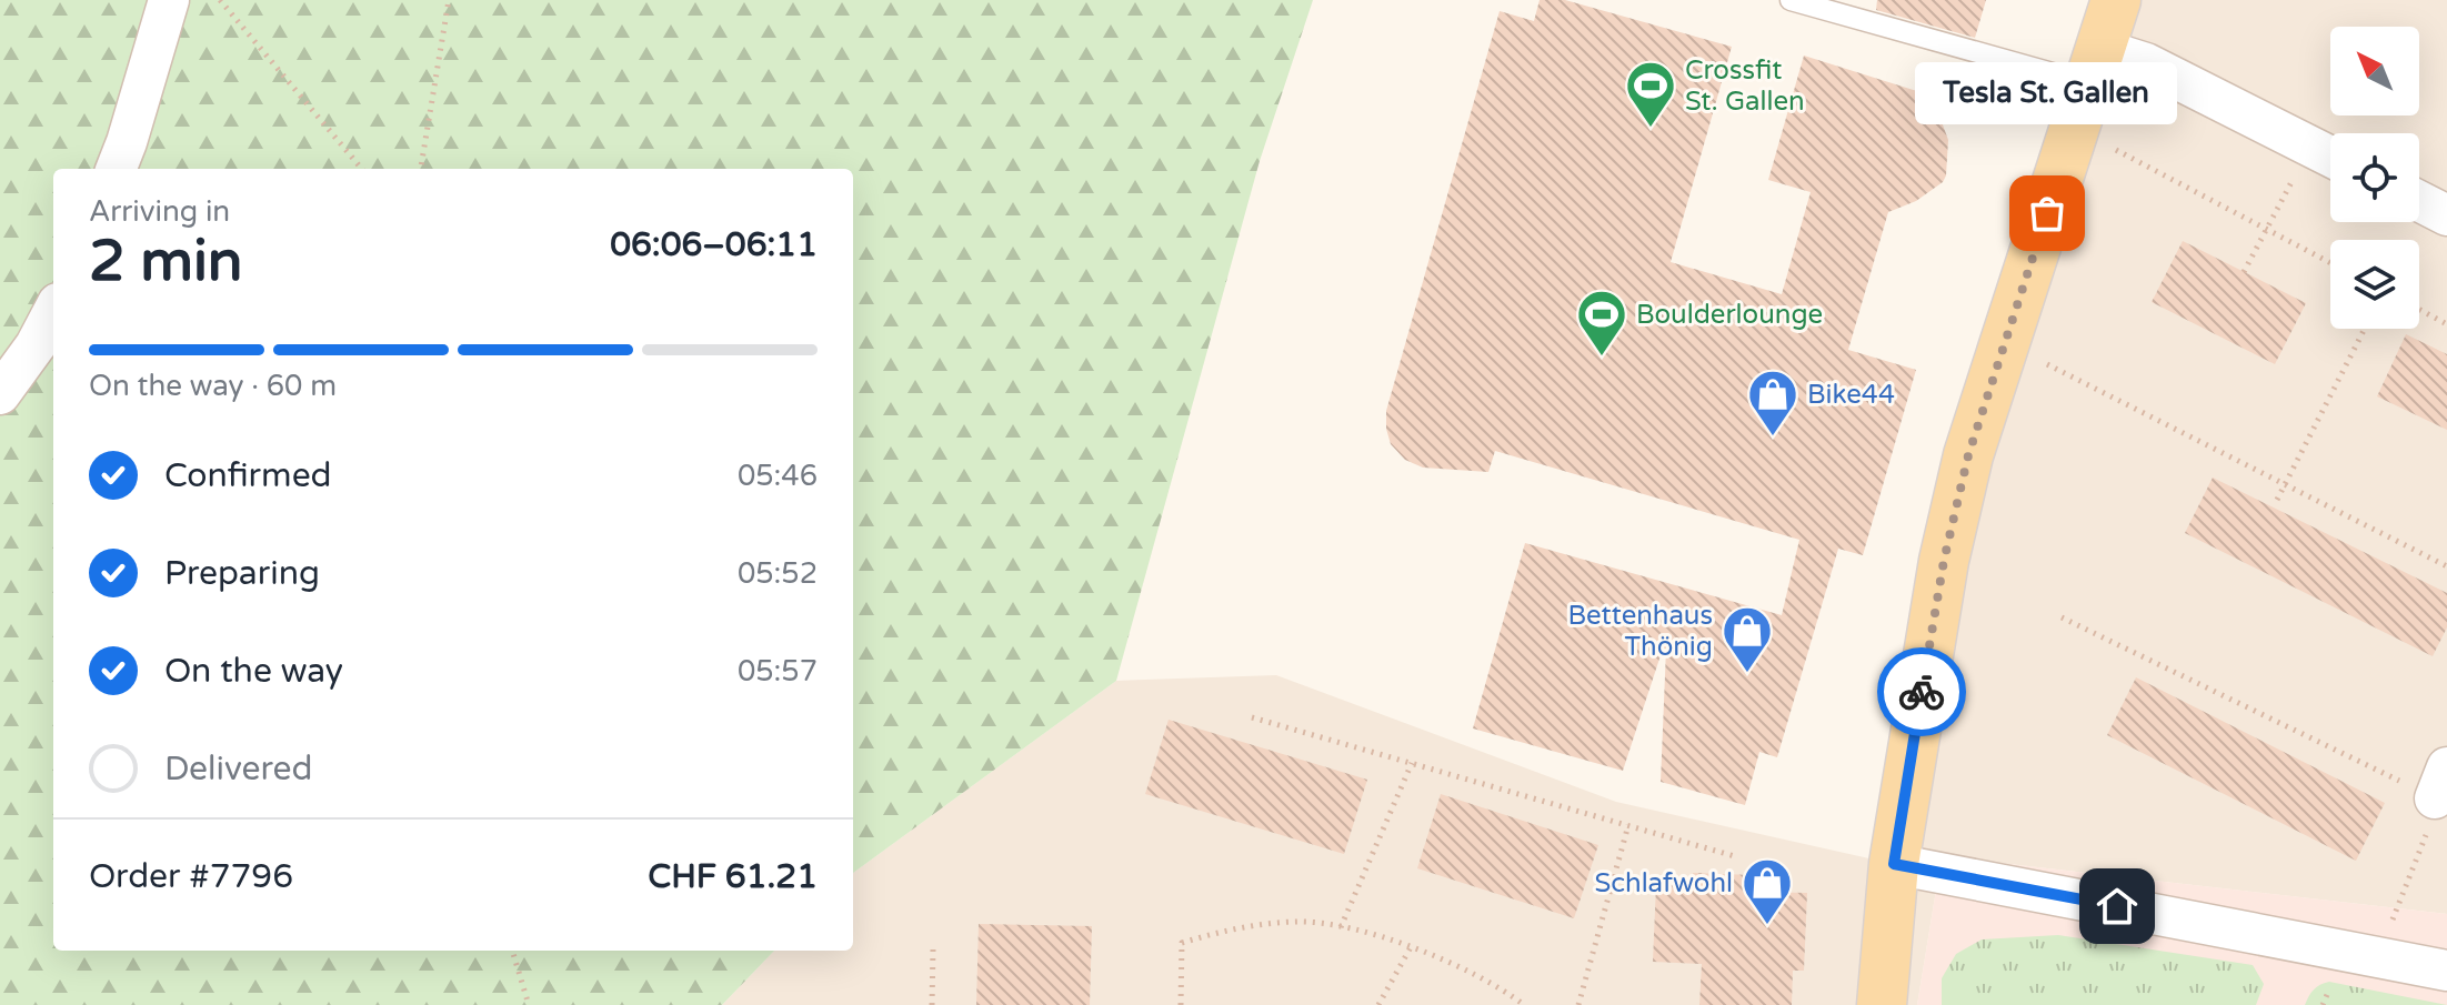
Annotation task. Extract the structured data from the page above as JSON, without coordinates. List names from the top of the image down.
{
  "places": {
    "sports": ["Crossfit St. Gallen", "Boulderlounge"],
    "other": ["Tesla St. Gallen"],
    "shop": ["Bike44", "Bettenhaus Thönig", "Schlafwohl"]
  },
  "north": "top left",
  "page": {
    "bubble": "Tesla St. Gallen",
    "heading": ["2 min", "Arriving in", "06:06–06:11"],
    "panel": ["Order #7796", "CHF 61.21"],
    "bar": "On the way · 60 m",
    "list": [
      ["Confirmed", "05:46"],
      ["Preparing", "05:52"],
      ["On the way", "05:57"],
      "Delivered"
    ]
  }
}
